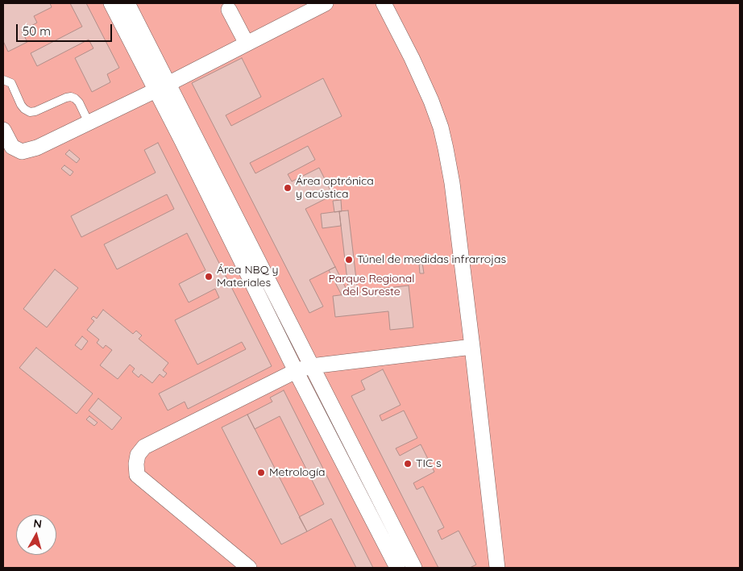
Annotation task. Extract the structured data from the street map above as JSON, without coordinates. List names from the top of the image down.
{
  "parks": ["Parque Regional del Sureste"],
  "places": [
    "Área optrónica y acústica",
    "Túnel de medidas infrarrojas",
    "Área NBQ y Materiales",
    "TIC s",
    "Metrología"
  ],
  "scale_bar": "50 m",
  "north": "top"
}
